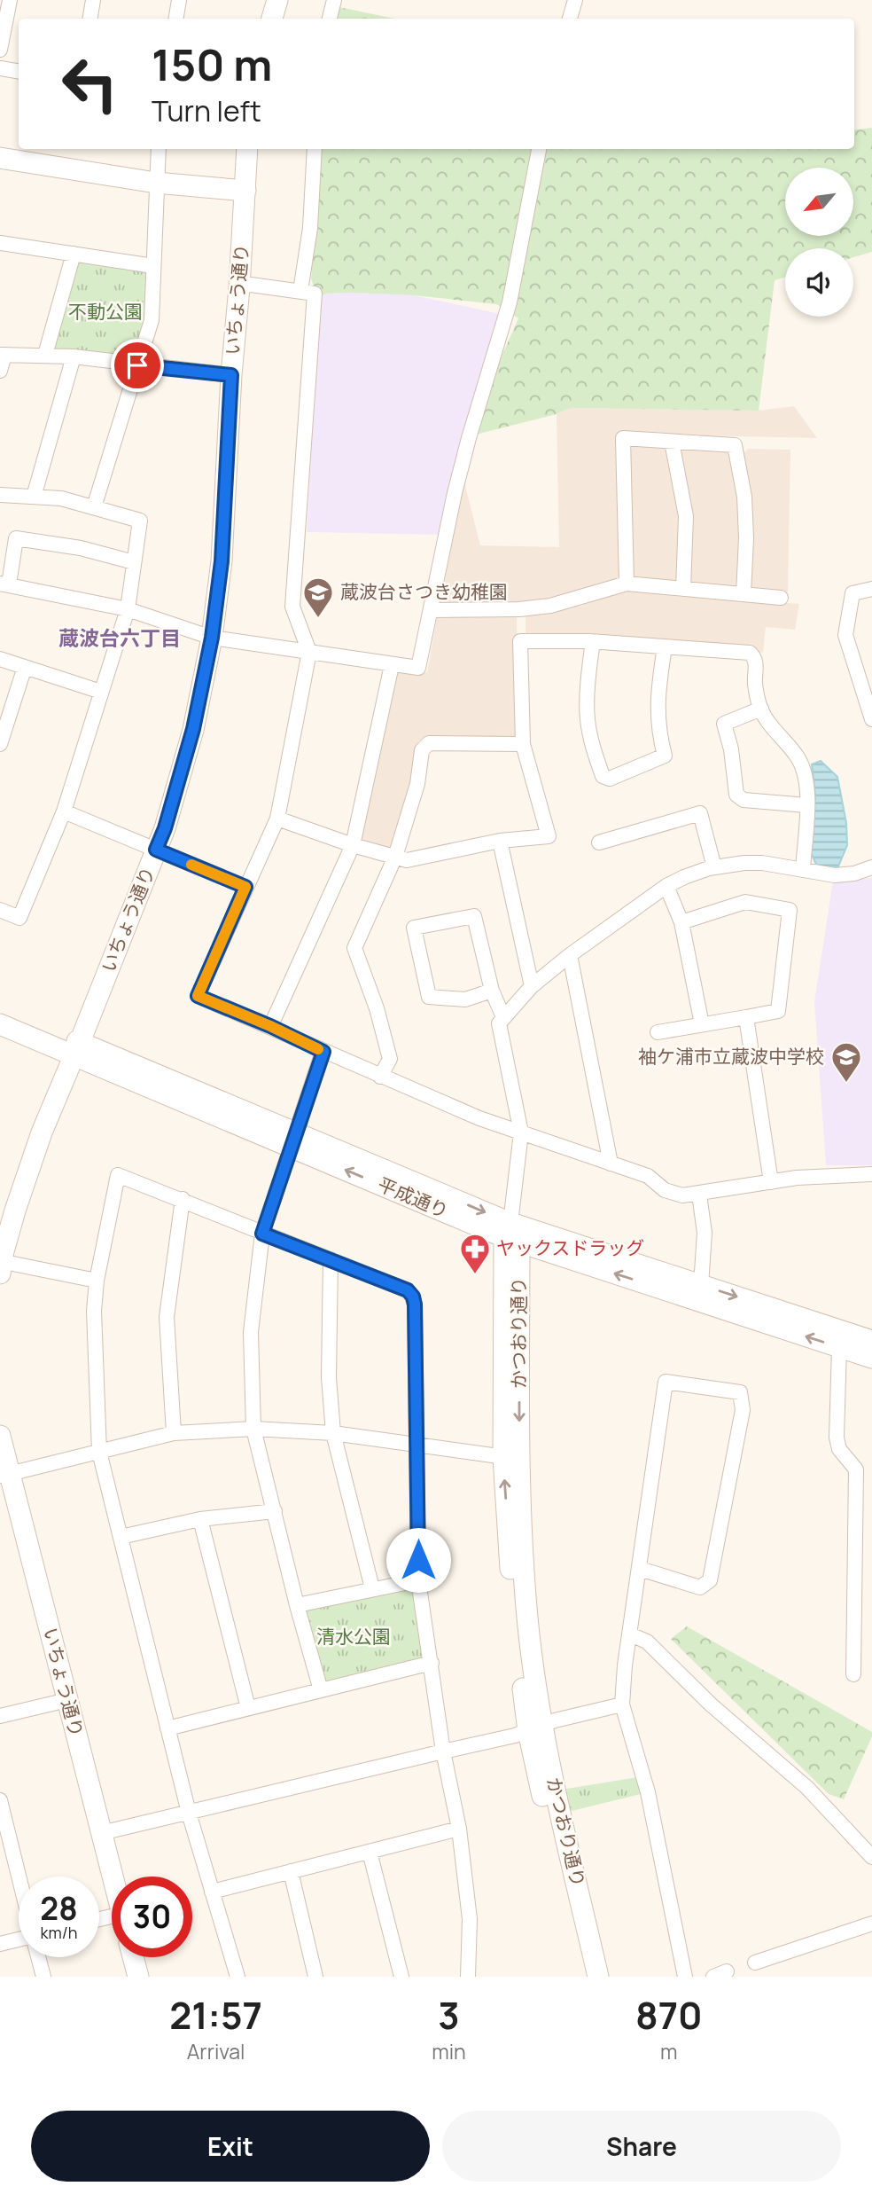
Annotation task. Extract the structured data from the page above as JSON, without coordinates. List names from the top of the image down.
{
  "streets": {
    "street": ["いちょう通り", "平成通り", "かつおり通り"]
  },
  "crossings": [
    ["いちょう通り", "平成通り"],
    ["平成通り", "かつおり通り"]
  ],
  "districts": ["蔵波台六丁目"],
  "parks": ["不動公園", "清水公園"],
  "places": {
    "school or university": ["蔵波台さつき幼稚園", "袖ケ浦市立蔵波中学校"],
    "pharmacy": ["ヤックスドラッグ"]
  },
  "north": "bottom left",
  "page": {
    "turn": ["150 m", "Turn left"],
    "speed": "28 km/h",
    "limit": "30",
    "eta": [
      "21:57",
      "Arrival",
      "3",
      "min",
      "870",
      "m"
    ],
    "buttons": ["Exit", "Share"]
  }
}
